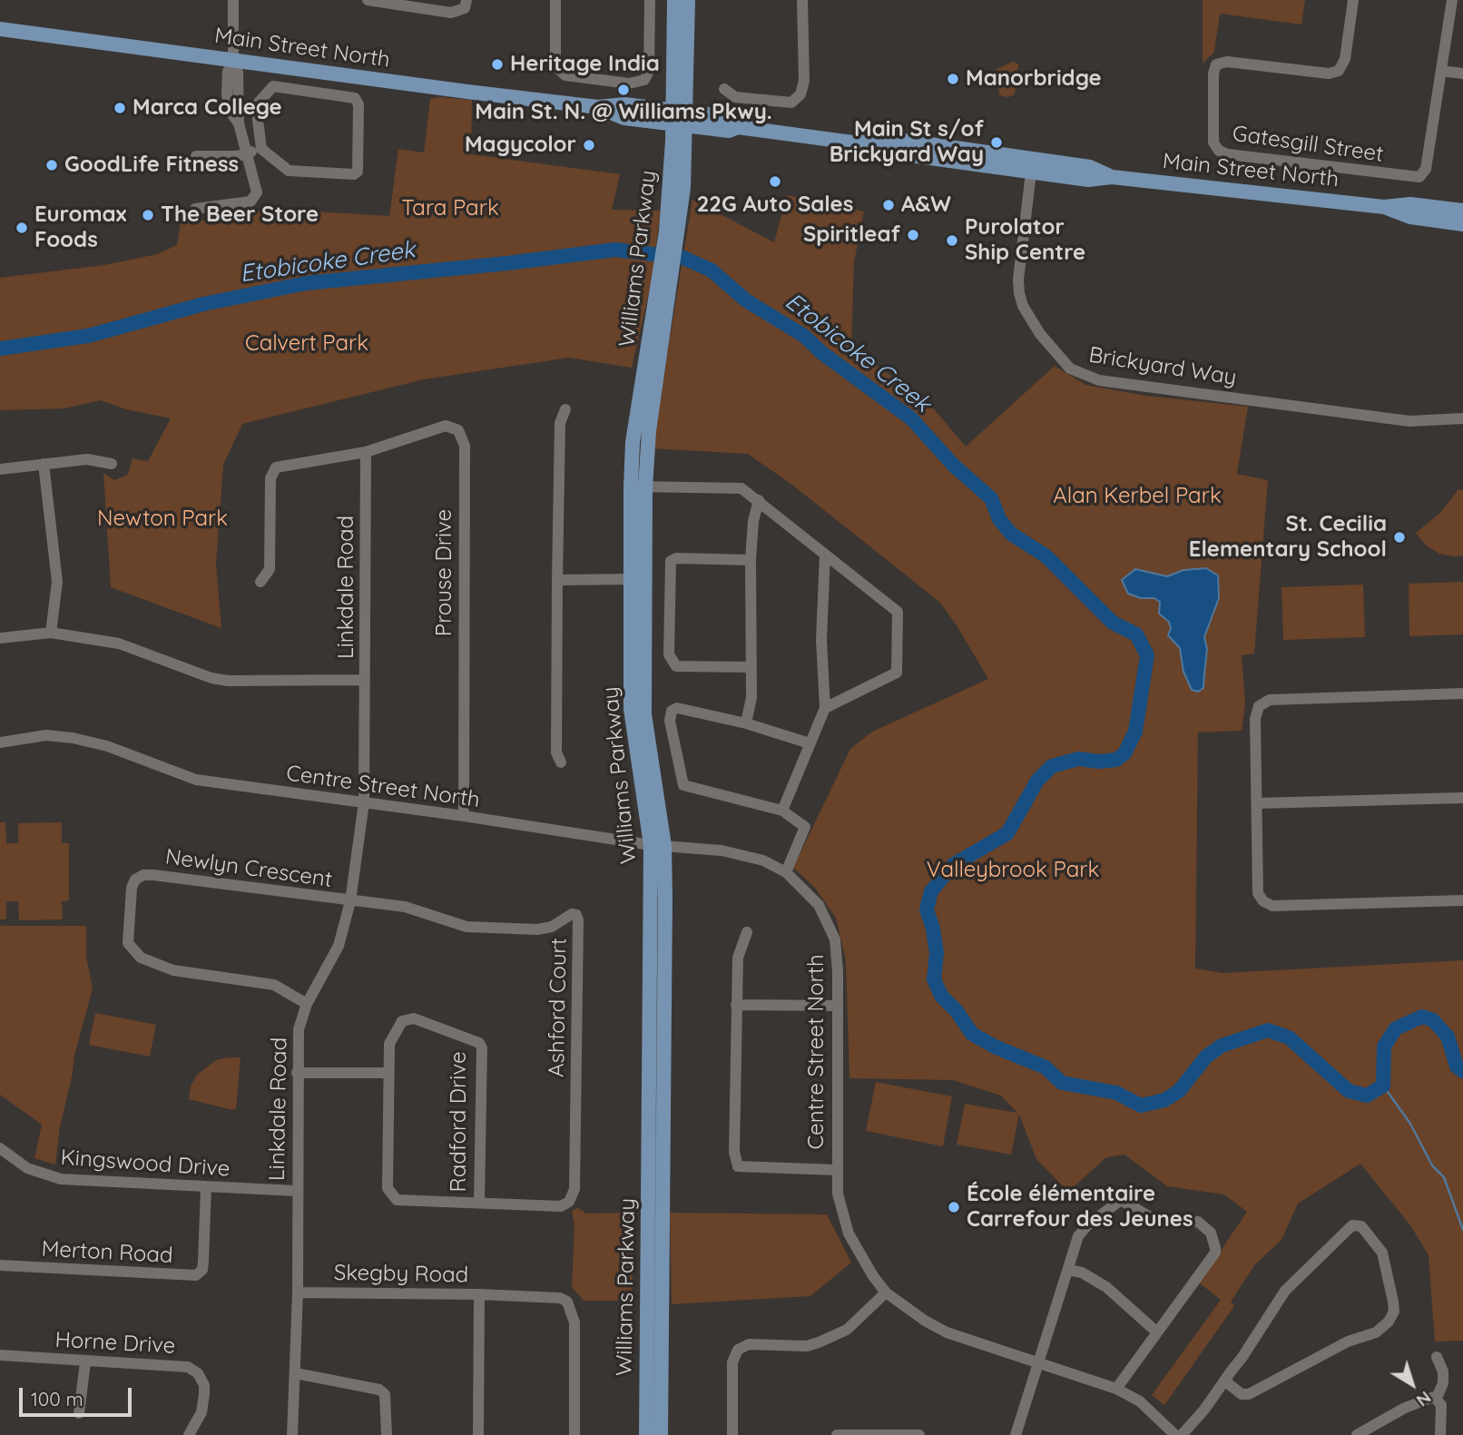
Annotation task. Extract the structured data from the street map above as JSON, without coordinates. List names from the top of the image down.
{
  "streets": {
    "main road": ["Main Street North", "Williams Parkway"],
    "street": [
      "Gatesgill Street",
      "Brickyard Way",
      "Prouse Drive",
      "Linkdale Road",
      "Centre Street North",
      "Newlyn Crescent",
      "Ashford Court",
      "Radford Drive",
      "Kingswood Drive",
      "Merton Road",
      "Skegby Road",
      "Horne Drive"
    ]
  },
  "crossings": [
    ["Main Street North", "Williams Parkway"],
    ["Main Street North", "Brickyard Way"],
    ["Williams Parkway", "Centre Street North"],
    ["Prouse Drive", "Linkdale Road"],
    ["Prouse Drive", "Centre Street North"],
    ["Linkdale Road", "Centre Street North"],
    ["Linkdale Road", "Newlyn Crescent"],
    ["Linkdale Road", "Ashford Court"],
    ["Linkdale Road", "Kingswood Drive"],
    ["Linkdale Road", "Skegby Road"],
    ["Newlyn Crescent", "Ashford Court"],
    ["Ashford Court", "Radford Drive"],
    ["Kingswood Drive", "Merton Road"]
  ],
  "water": ["Etobicoke Creek"],
  "parks": [
    "Tara Park",
    "Calvert Park",
    "Alan Kerbel Park",
    "Newton Park",
    "Valleybrook Park"
  ],
  "places": [
    "Heritage India",
    "Manorbridge",
    "Main St. N. @ Williams Pkwy.",
    "Marca College",
    "Main St s/of Brickyard Way",
    "Magycolor",
    "GoodLife Fitness",
    "22G Auto Sales",
    "A&W",
    "The Beer Store",
    "Euromax Foods",
    "Spiritleaf",
    "Purolator Ship Centre",
    "St. Cecilia Elementary School",
    "École élémentaire Carrefour des Jeunes"
  ],
  "scale_bar": "100 m",
  "north": "bottom right"
}
